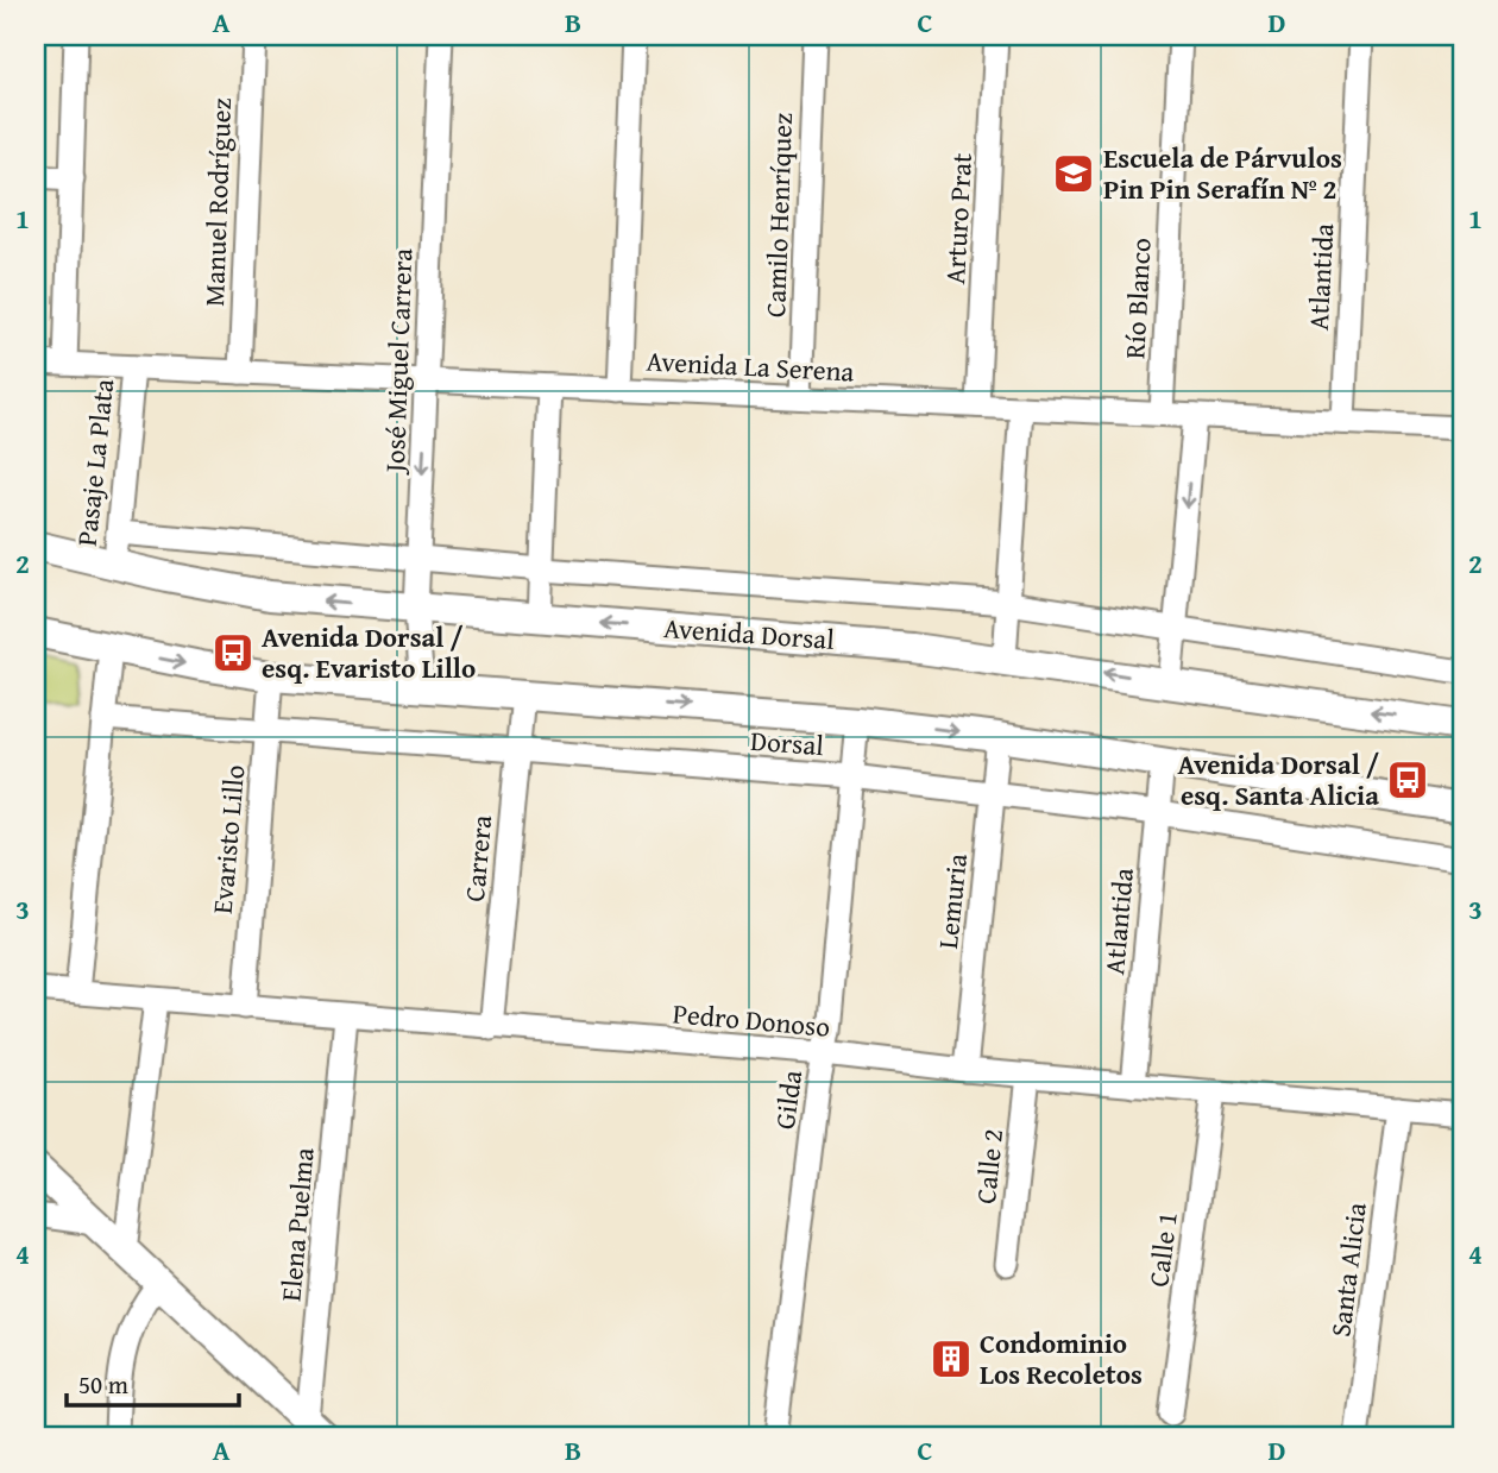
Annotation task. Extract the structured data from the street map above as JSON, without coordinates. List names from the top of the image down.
{
  "streets": {
    "main road": ["Avenida Dorsal"],
    "street": [
      "Manuel Rodríguez",
      "Camilo Henríquez",
      "Arturo Prat",
      "Atlantida",
      "Río Blanco",
      "José Miguel Carrera",
      "Avenida La Serena",
      "Pasaje La Plata",
      "Dorsal",
      "Evaristo Lillo",
      "Carrera",
      "Lemuria",
      "Pedro Donoso",
      "Gilda",
      "Calle 2",
      "Elena Puelma",
      "Calle 1",
      "Santa Alicia"
    ]
  },
  "crossings": [
    ["Manuel Rodríguez", "Avenida La Serena"],
    ["Camilo Henríquez", "Avenida La Serena"],
    ["Arturo Prat", "Avenida La Serena"],
    ["Atlantida", "Avenida La Serena"],
    ["Atlantida", "Dorsal"],
    ["Atlantida", "Pedro Donoso"],
    ["Río Blanco", "Avenida La Serena"],
    ["José Miguel Carrera", "Avenida La Serena"],
    ["José Miguel Carrera", "Avenida Dorsal"],
    ["Avenida La Serena", "Pasaje La Plata"],
    ["Pasaje La Plata", "Avenida Dorsal"],
    ["Dorsal", "Evaristo Lillo"],
    ["Dorsal", "Carrera"],
    ["Dorsal", "Lemuria"],
    ["Dorsal", "Gilda"],
    ["Evaristo Lillo", "Pedro Donoso"],
    ["Carrera", "Pedro Donoso"],
    ["Lemuria", "Pedro Donoso"],
    ["Pedro Donoso", "Gilda"],
    ["Pedro Donoso", "Calle 2"],
    ["Pedro Donoso", "Elena Puelma"],
    ["Pedro Donoso", "Calle 1"],
    ["Pedro Donoso", "Santa Alicia"]
  ],
  "places": {
    "school or university": ["Escuela de Párvulos Pin Pin Serafín Nº 2"],
    "bus stop": ["Avenida Dorsal / esq. Evaristo Lillo", "Avenida Dorsal / esq. Santa Alicia"],
    "building": ["Condominio Los Recoletos"]
  },
  "scale_bar": "50 m",
  "grid": {
    "columns": [
      "A",
      "B",
      "C",
      "D"
    ],
    "rows": [
      "1",
      "2",
      "3",
      "4"
    ]
  }
}
